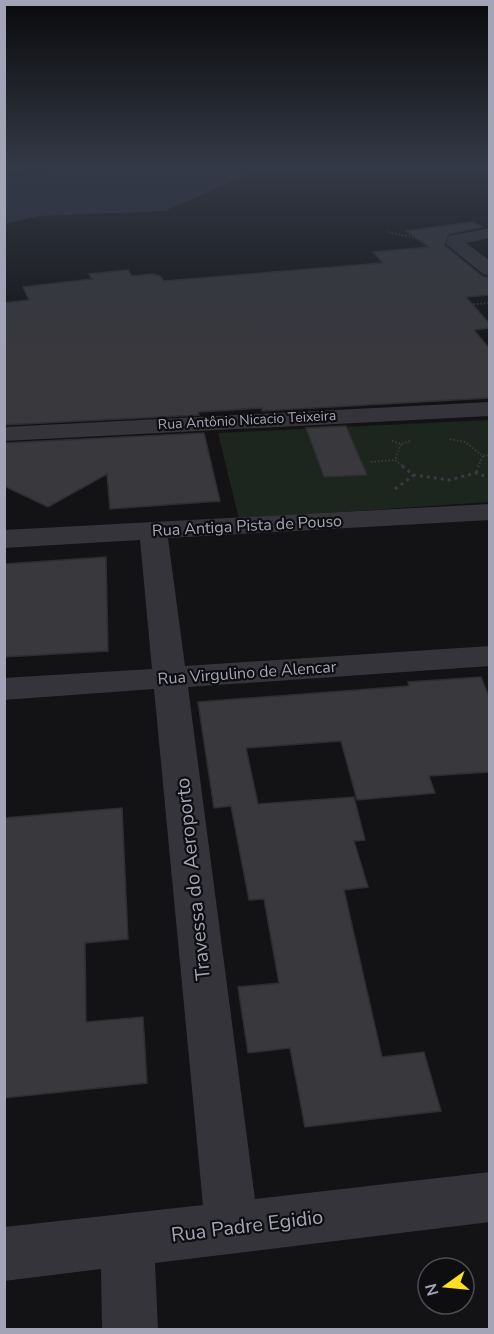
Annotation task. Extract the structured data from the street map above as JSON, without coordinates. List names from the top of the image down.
{
  "streets": {
    "street": [
      "Rua Antônio Nicacio Teixeira",
      "Rua Antiga Pista de Pouso",
      "Rua Virgulino de Alencar",
      "Travessa do Aeroporto",
      "Rua Padre Egidio"
    ]
  },
  "crossings": [
    ["Rua Antiga Pista de Pouso", "Travessa do Aeroporto"],
    ["Rua Virgulino de Alencar", "Travessa do Aeroporto"],
    ["Travessa do Aeroporto", "Rua Padre Egidio"]
  ],
  "north": "left"
}
